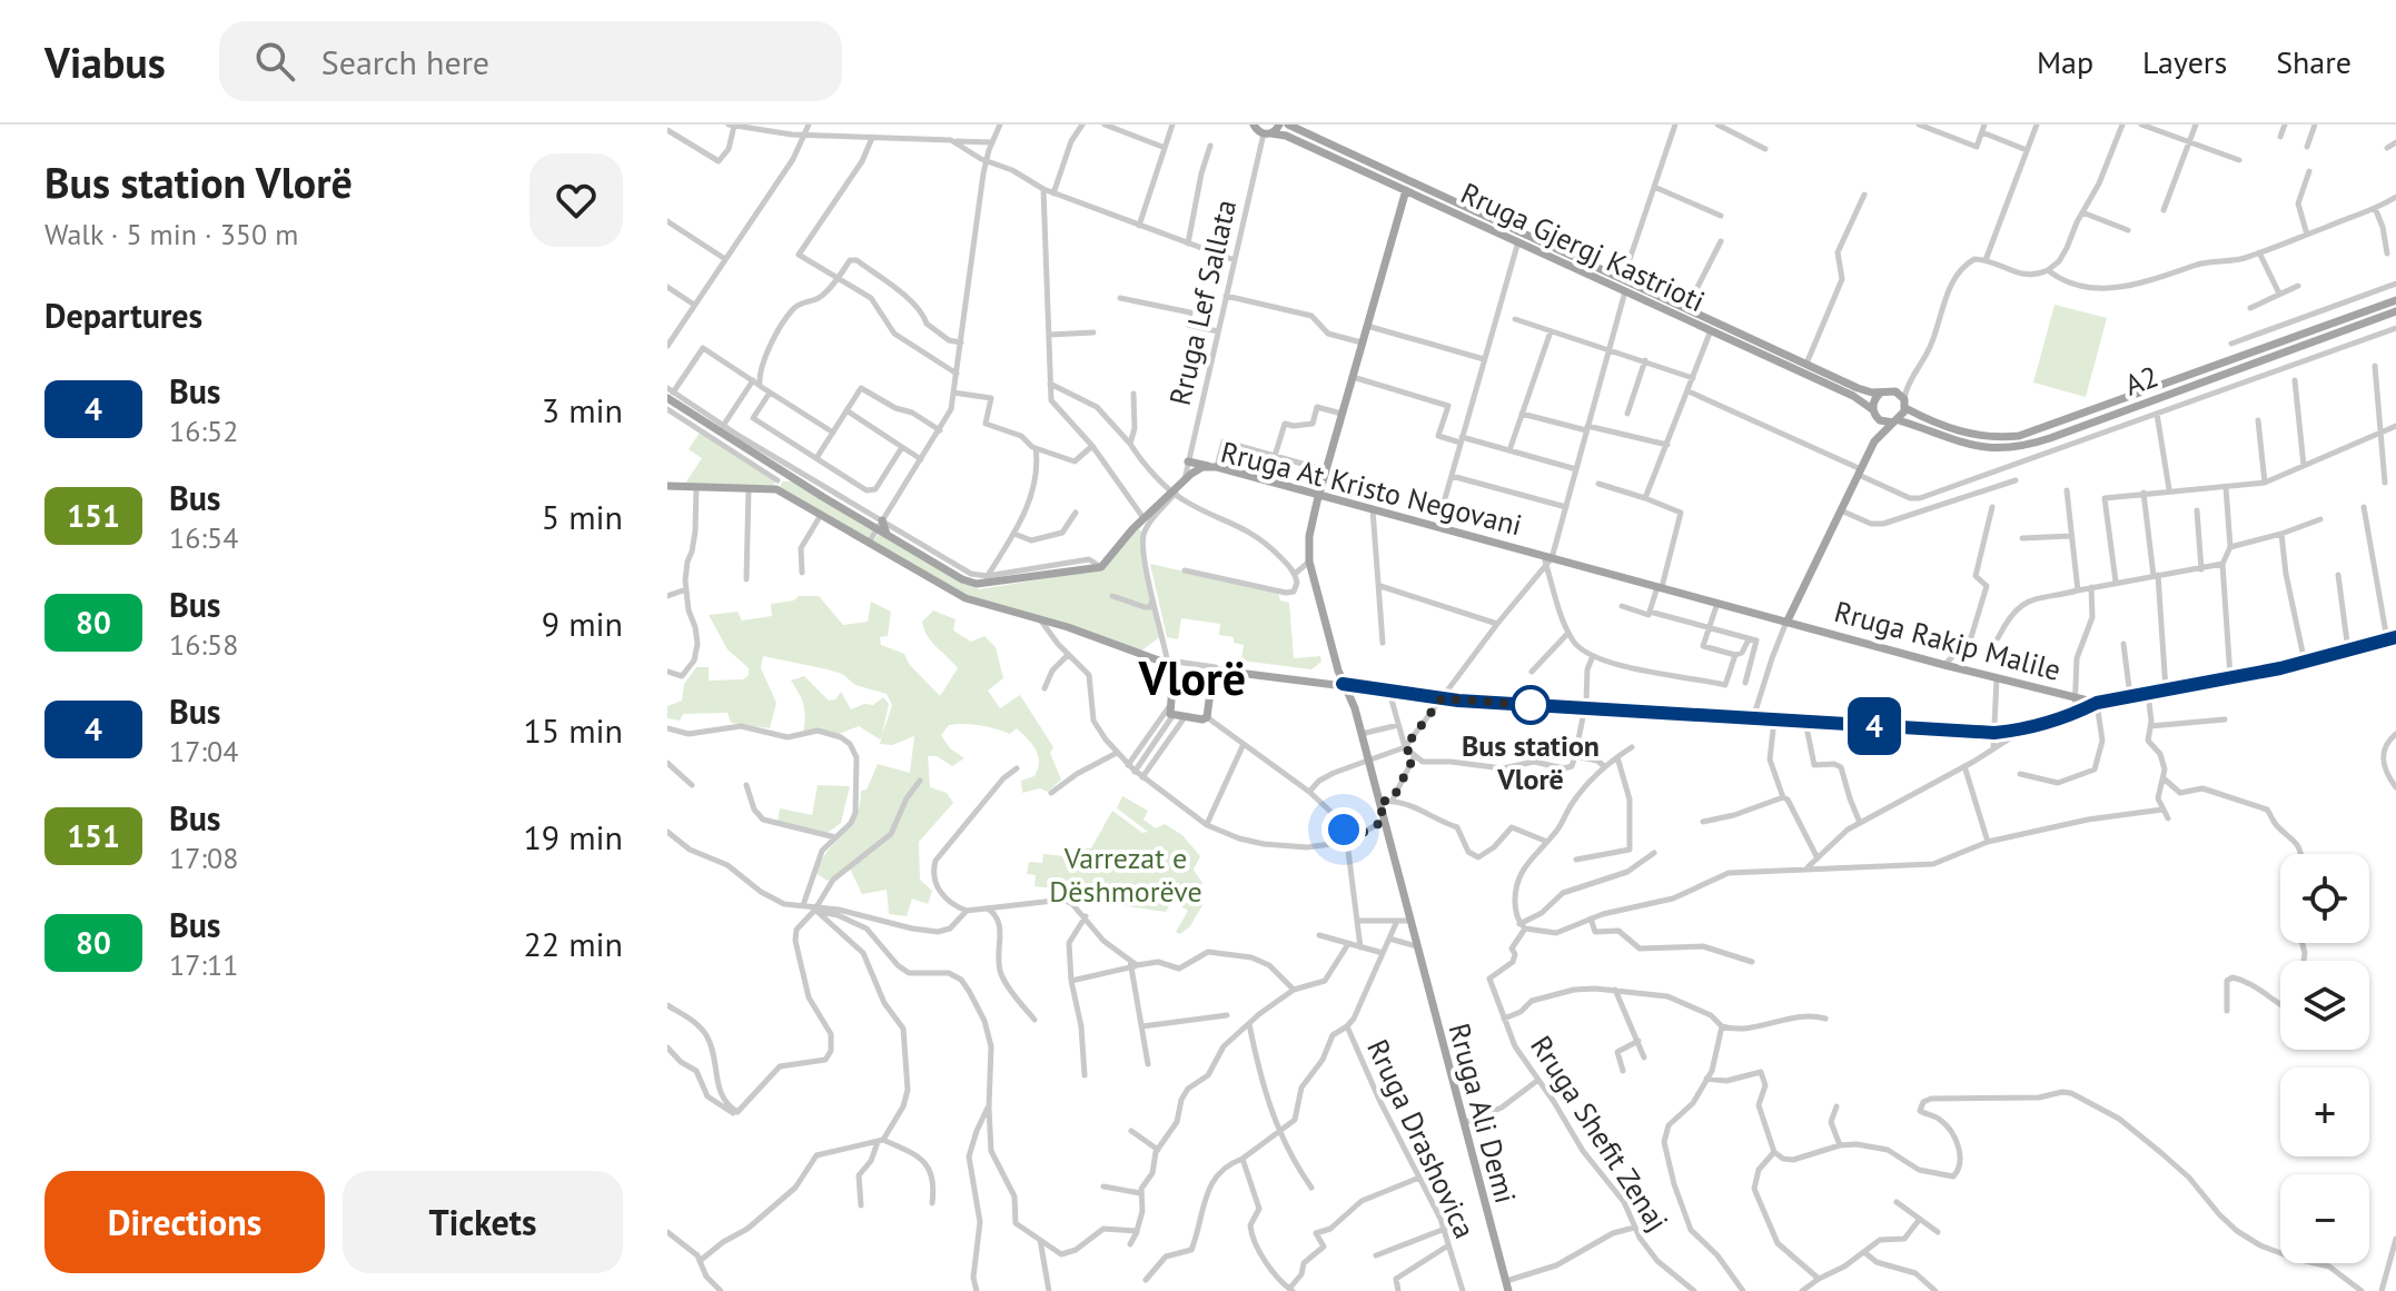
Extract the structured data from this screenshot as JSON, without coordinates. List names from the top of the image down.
{
  "streets": {
    "main road": [
      "Rruga Gjergj Kastrioti",
      "A2",
      "Rruga At Kristo Negovani",
      "Rruga Rakip Malile",
      "Rruga Ali Demi"
    ],
    "street": ["Rruga Lef Sallata", "Rruga Shefit Zenaj", "Rruga Drashovica"]
  },
  "crossings": [
    ["Rruga Gjergj Kastrioti", "Rruga Lef Sallata"],
    ["Rruga Gjergj Kastrioti", "A2"],
    ["Rruga Lef Sallata", "Rruga At Kristo Negovani"],
    ["Rruga At Kristo Negovani", "Rruga Rakip Malile"]
  ],
  "districts": ["Vlorë"],
  "parks": ["Varrezat e Dëshmorëve"],
  "places": ["Bus station Vlorë"],
  "lines": ["bus line 4"],
  "page": {
    "header": "Viabus",
    "search": "Search here",
    "nav": ["Map", "Layers", "Share"],
    "heading": [
      ["Bus station Vlorë", "Walk · 5 min · 350 m"],
      "Departures"
    ],
    "on_map": "4",
    "list": [
      {
        "mark": "4",
        "name": "Bus",
        "note": "16:52",
        "value": "3 min"
      },
      {
        "mark": "151",
        "name": "Bus",
        "note": "16:54",
        "value": "5 min"
      },
      {
        "mark": "80",
        "name": "Bus",
        "note": "16:58",
        "value": "9 min"
      },
      {
        "mark": "4",
        "name": "Bus",
        "note": "17:04",
        "value": "15 min"
      },
      {
        "mark": "151",
        "name": "Bus",
        "note": "17:08",
        "value": "19 min"
      },
      {
        "mark": "80",
        "name": "Bus",
        "note": "17:11",
        "value": "22 min"
      }
    ],
    "map_buttons": ["+", "−"],
    "buttons": ["Directions", "Tickets"]
  }
}
